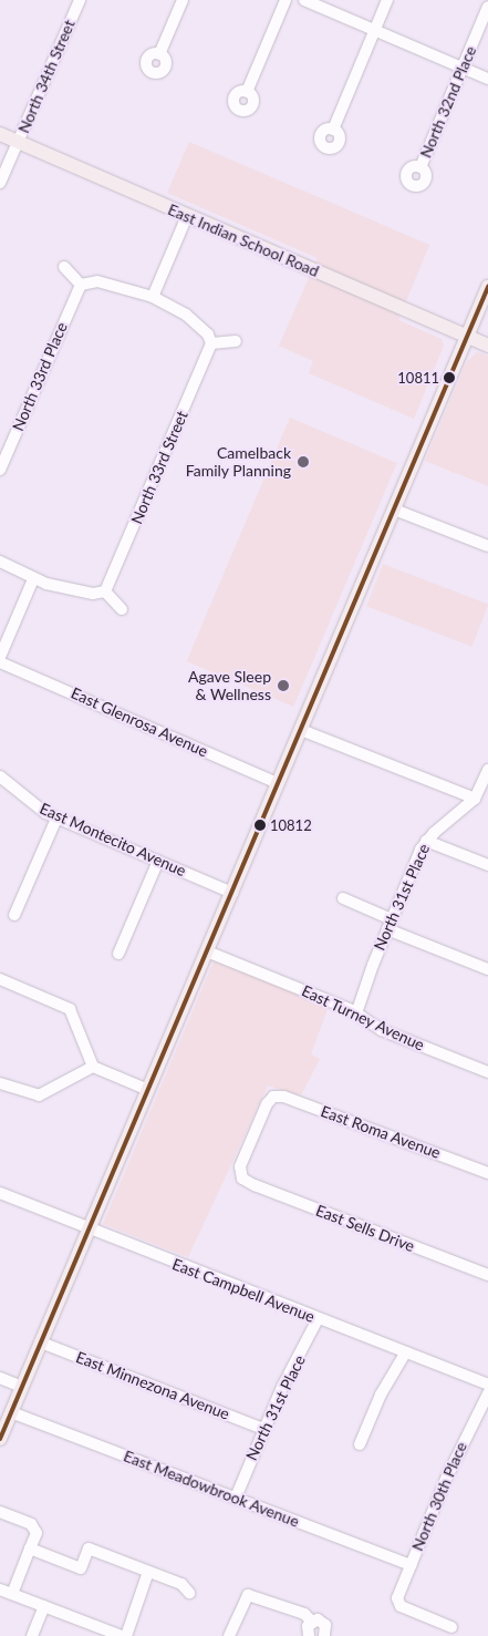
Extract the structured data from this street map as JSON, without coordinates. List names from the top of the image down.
{
  "streets": {
    "main road": ["East Indian School Road"],
    "street": [
      "North 34th Street",
      "North 32nd Place",
      "North 33rd Place",
      "North 33rd Street",
      "East Glenrosa Avenue",
      "East Montecito Avenue",
      "North 31st Place",
      "East Turney Avenue",
      "East Roma Avenue",
      "East Sells Drive",
      "East Campbell Avenue",
      "East Minnezona Avenue",
      "East Meadowbrook Avenue",
      "North 30th Place"
    ]
  },
  "crossings": [
    ["North 34th Street", "East Indian School Road"],
    ["North 31st Place", "East Turney Avenue"],
    ["North 31st Place", "East Campbell Avenue"],
    ["North 31st Place", "East Minnezona Avenue"],
    ["North 31st Place", "East Meadowbrook Avenue"],
    ["East Roma Avenue", "East Sells Drive"],
    ["East Meadowbrook Avenue", "North 30th Place"]
  ],
  "places": [
    "10811",
    "Camelback Family Planning",
    "Agave Sleep & Wellness",
    "10812"
  ]
}
